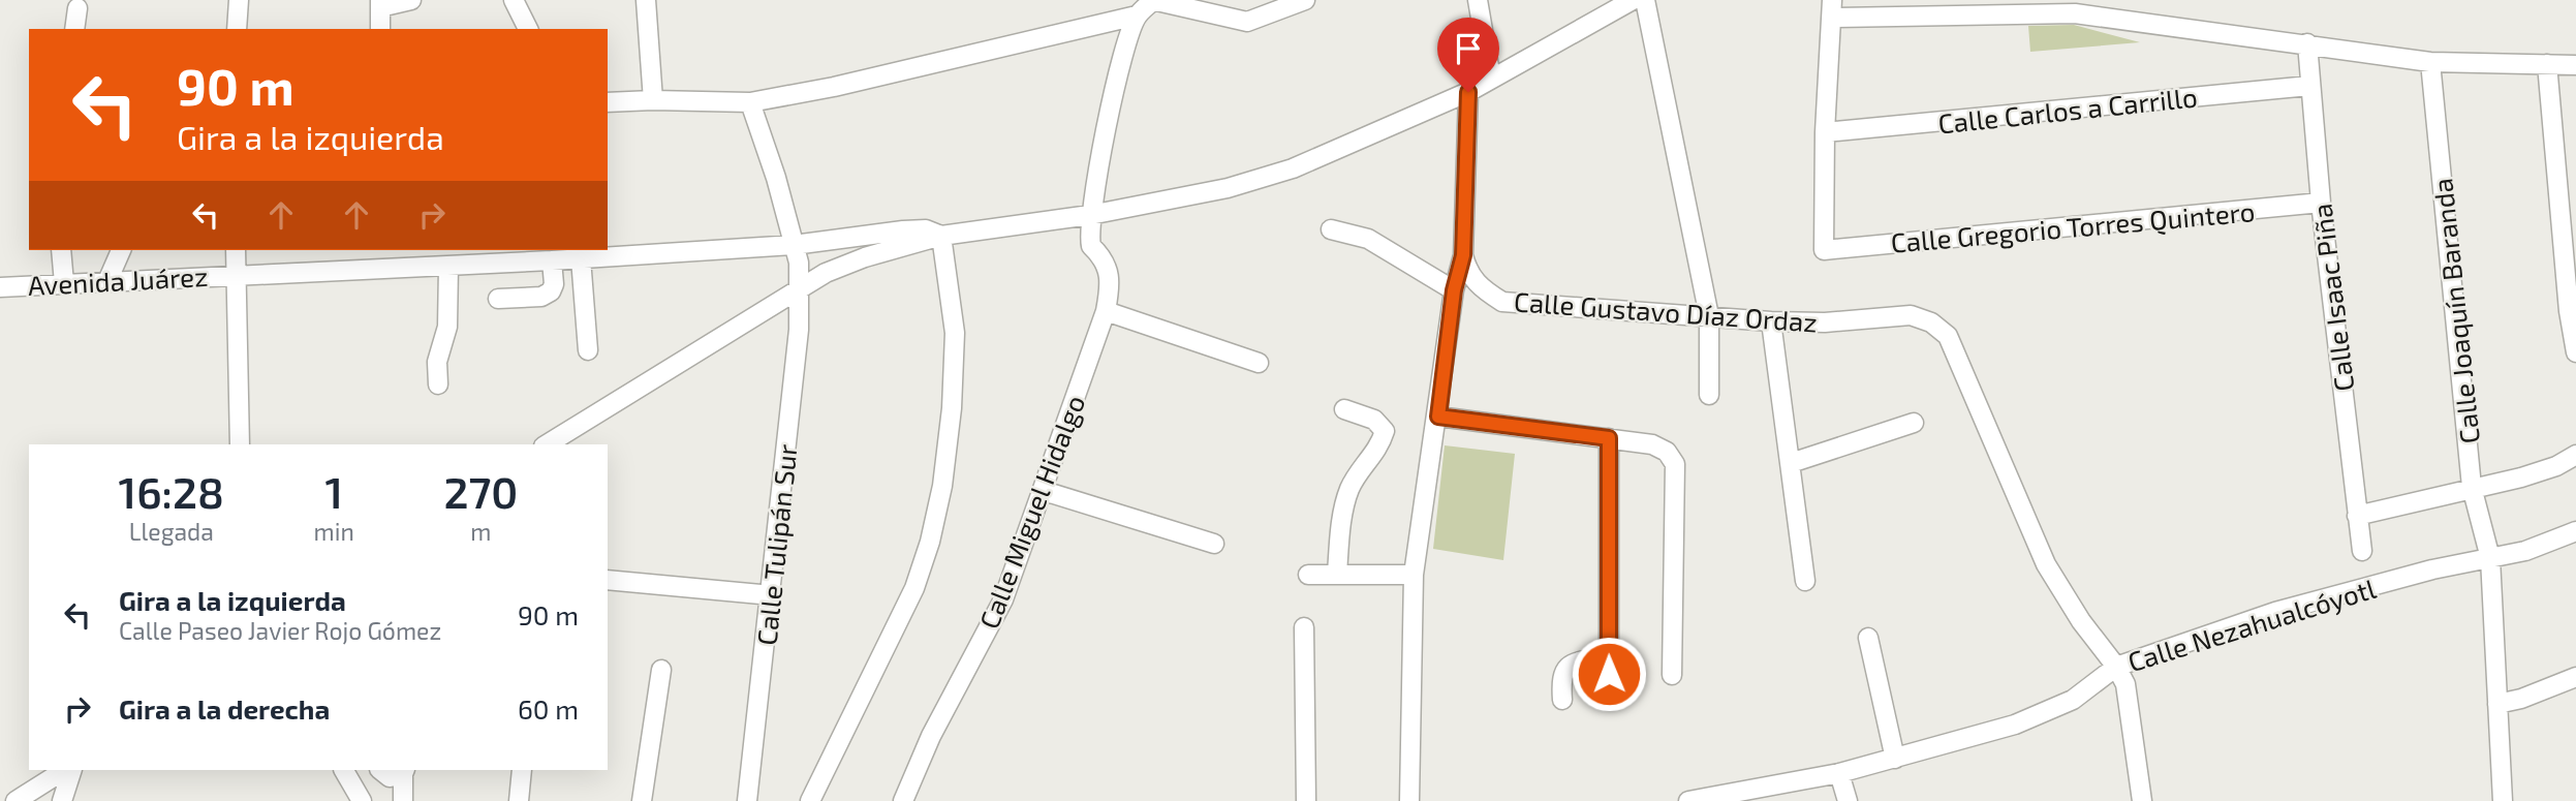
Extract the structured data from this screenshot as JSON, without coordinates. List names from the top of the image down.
{
  "streets": {
    "street": [
      "Calle Carlos a Carrillo",
      "Calle Gregorio Torres Quintero",
      "Avenida Juárez",
      "Calle Isaac Piña",
      "Calle Gustavo Díaz Ordaz",
      "Calle Joaquín Baranda",
      "Calle Miguel Hidalgo",
      "Calle Tulipán Sur",
      "Calle Nezahualcóyotl"
    ]
  },
  "crossings": [
    ["Calle Carlos a Carrillo", "Calle Gregorio Torres Quintero"],
    ["Calle Carlos a Carrillo", "Calle Isaac Piña"],
    ["Calle Gregorio Torres Quintero", "Calle Isaac Piña"],
    ["Avenida Juárez", "Calle Tulipán Sur"],
    ["Calle Gustavo Díaz Ordaz", "Calle Nezahualcóyotl"],
    ["Calle Joaquín Baranda", "Calle Nezahualcóyotl"]
  ],
  "page": {
    "turn": ["90 m", "Gira a la izquierda"],
    "eta": [
      "16:28",
      "Llegada",
      "1",
      "min",
      "270",
      "m"
    ],
    "list": [
      {
        "name": "Gira a la izquierda",
        "note": "Calle Paseo Javier Rojo Gómez",
        "value": "90 m"
      },
      {
        "name": "Gira a la derecha",
        "value": "60 m"
      }
    ]
  }
}
